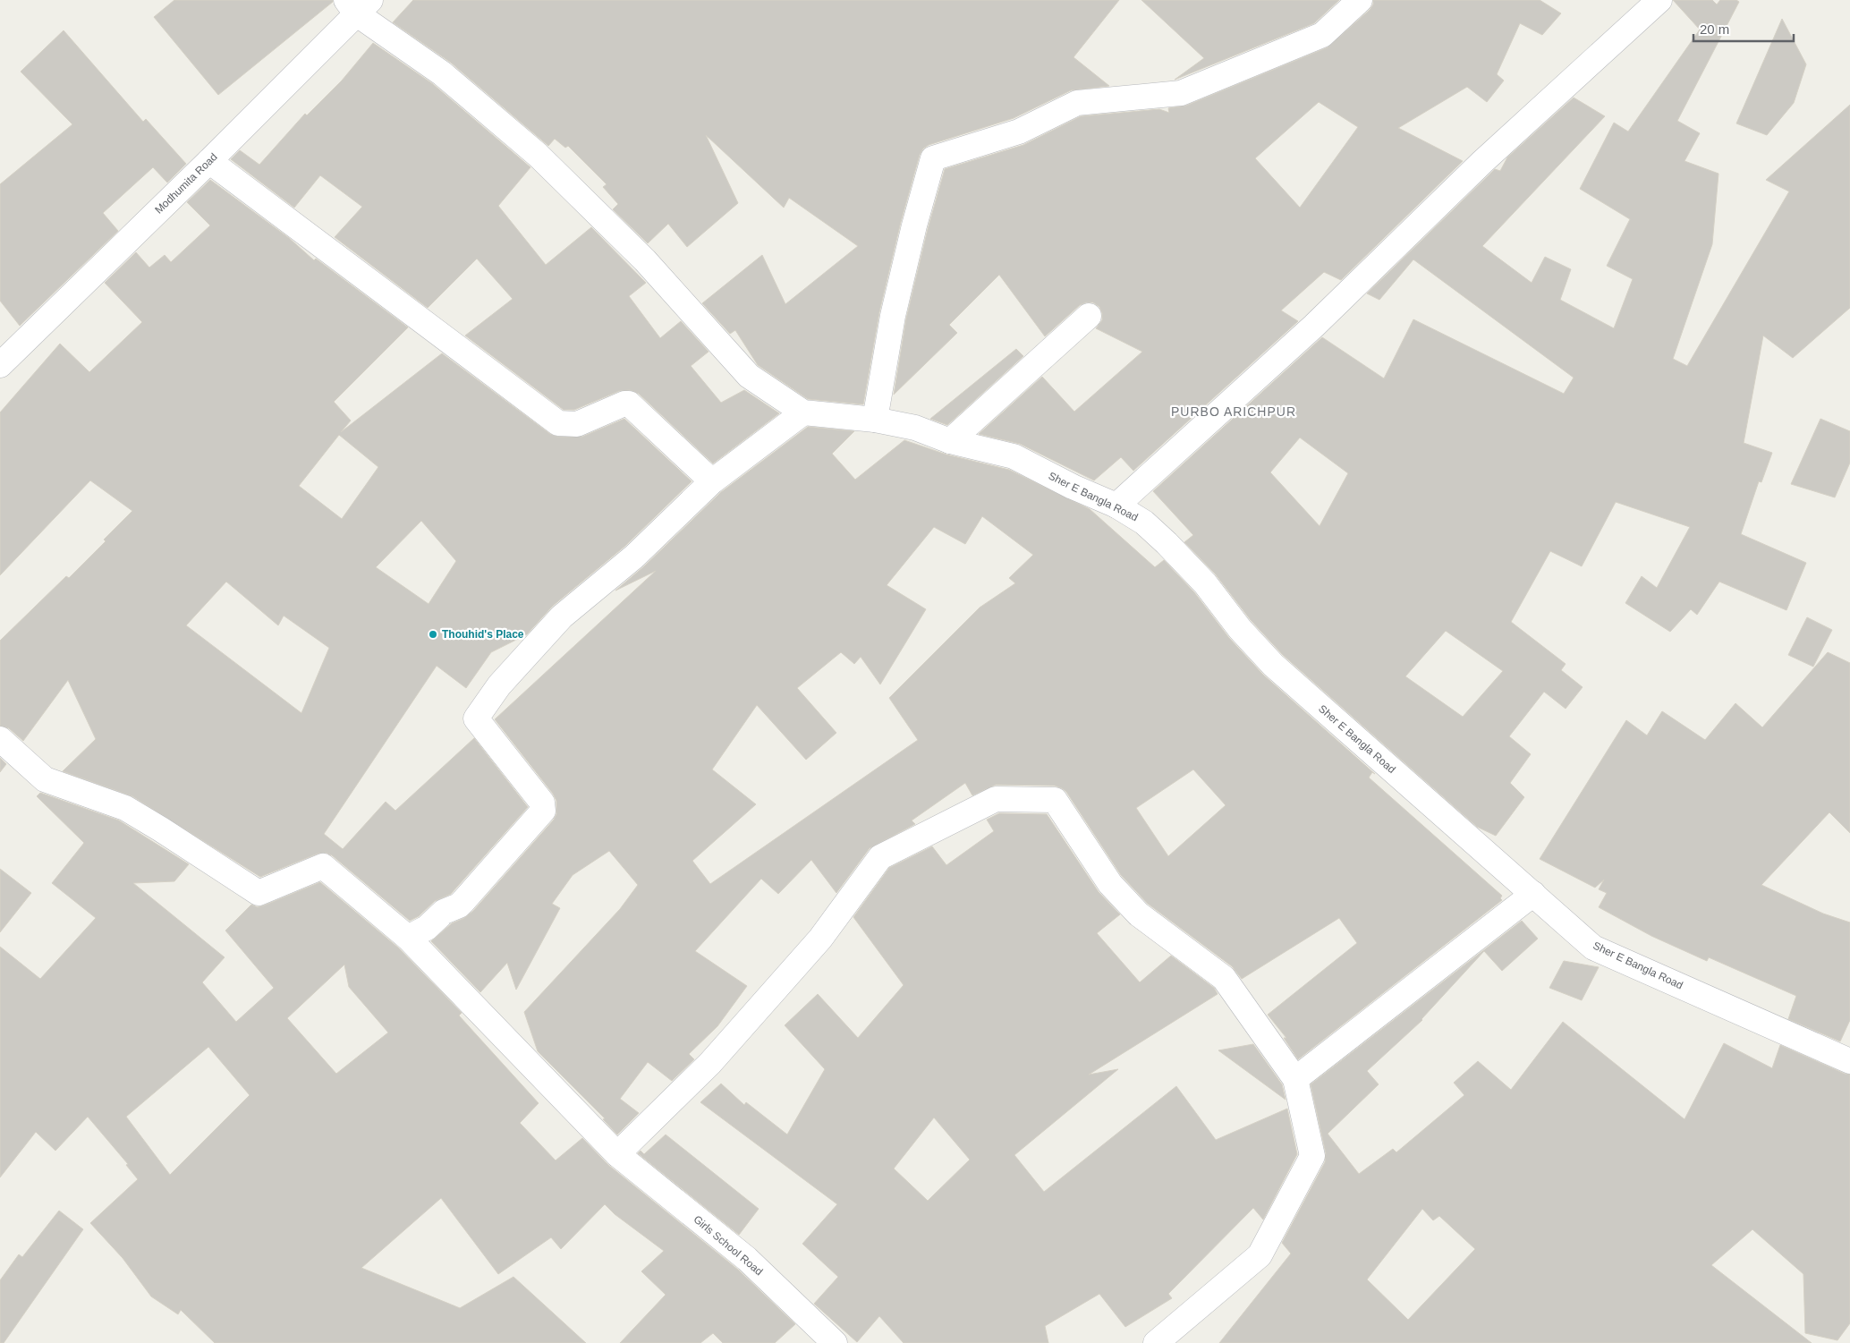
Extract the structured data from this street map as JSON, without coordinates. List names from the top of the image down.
{
  "streets": {
    "street": ["Modhumita Road", "Sher E Bangla Road", "Girls School Road"]
  },
  "districts": ["PURBO ARICHPUR"],
  "places": ["Thouhid's Place"],
  "scale_bar": "20 m"
}
